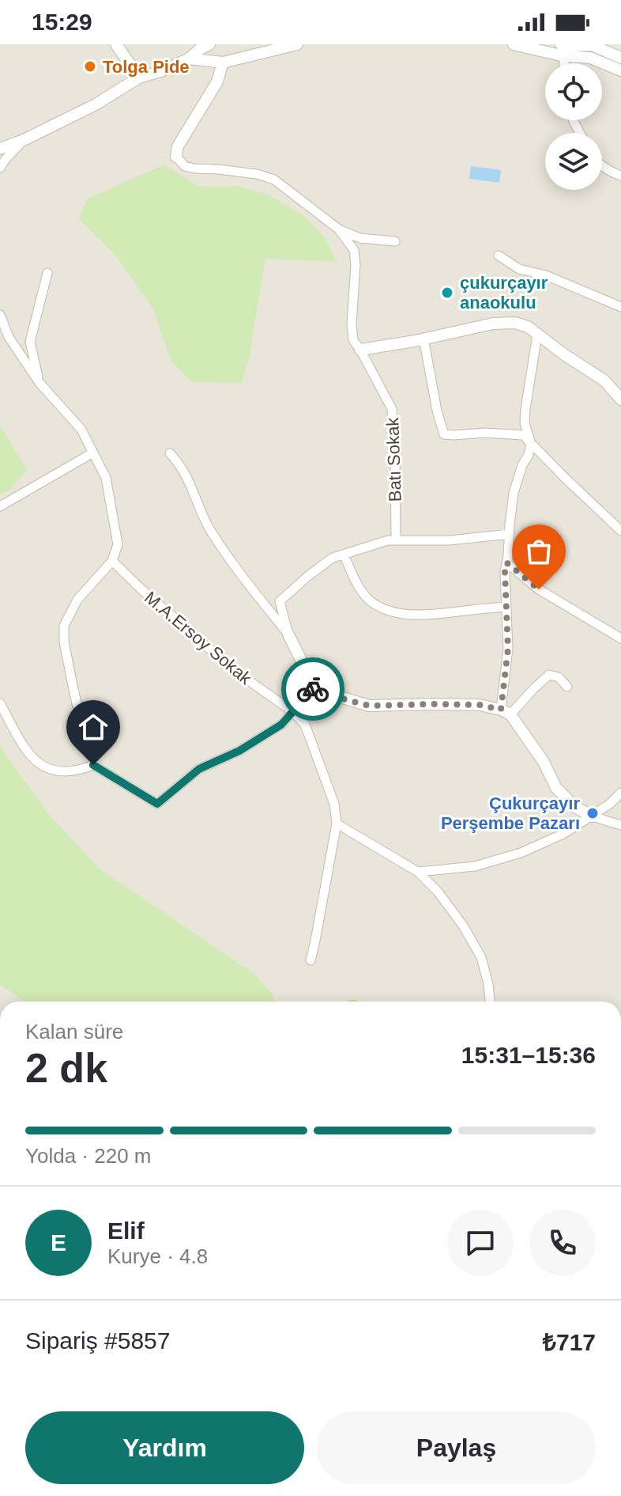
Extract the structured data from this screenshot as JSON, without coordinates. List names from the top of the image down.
{
  "streets": {
    "street": ["Batı Sokak", "M.A.Ersoy Sokak"]
  },
  "places": ["Tolga Pide", "çukurçayır anaokulu", "Çukurçayır Perşembe Pazarı"],
  "page": {
    "status": "15:29",
    "heading": ["2 dk", "Kalan süre", "15:31–15:36"],
    "panel": [
      "Elif",
      "Kurye · 4.8",
      "Sipariş #5857",
      "₺717"
    ],
    "bar": "Yolda · 220 m",
    "round": "E",
    "buttons": ["Yardım", "Paylaş"]
  }
}
